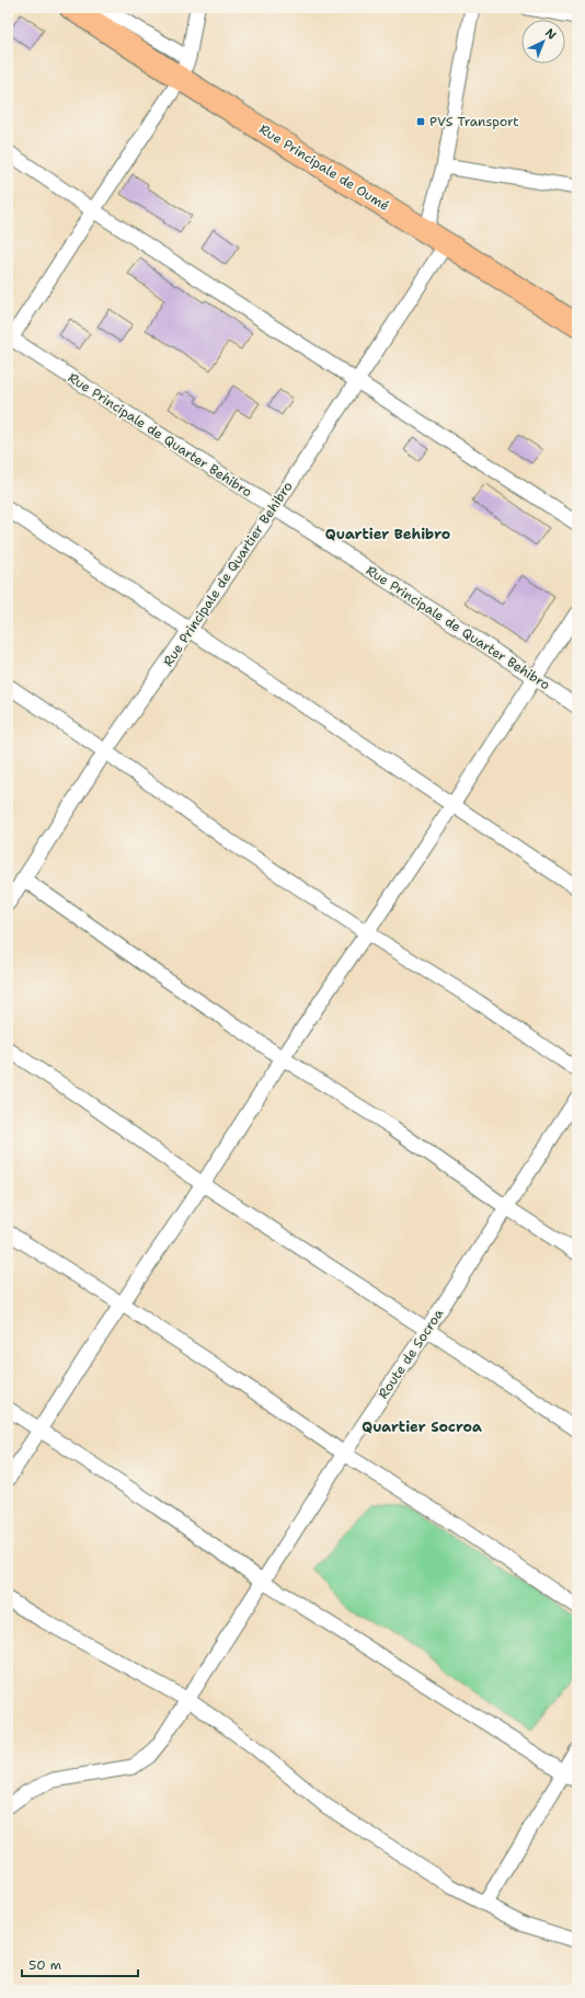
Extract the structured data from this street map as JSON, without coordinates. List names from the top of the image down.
{
  "streets": {
    "main road": ["Rue Principale de Oumé"],
    "street": ["Rue Principale de Quarter Behibro", "Rue Principale de Quartier Behibro", "Route de Socroa"]
  },
  "crossings": [
    ["Rue Principale de Oumé", "Rue Principale de Quartier Behibro"],
    ["Rue Principale de Quarter Behibro", "Rue Principale de Quartier Behibro"]
  ],
  "districts": ["Quartier Behibro", "Quartier Socroa"],
  "places": {
    "transit": ["PVS Transport"]
  },
  "scale_bar": "50 m",
  "north": "top right"
}
